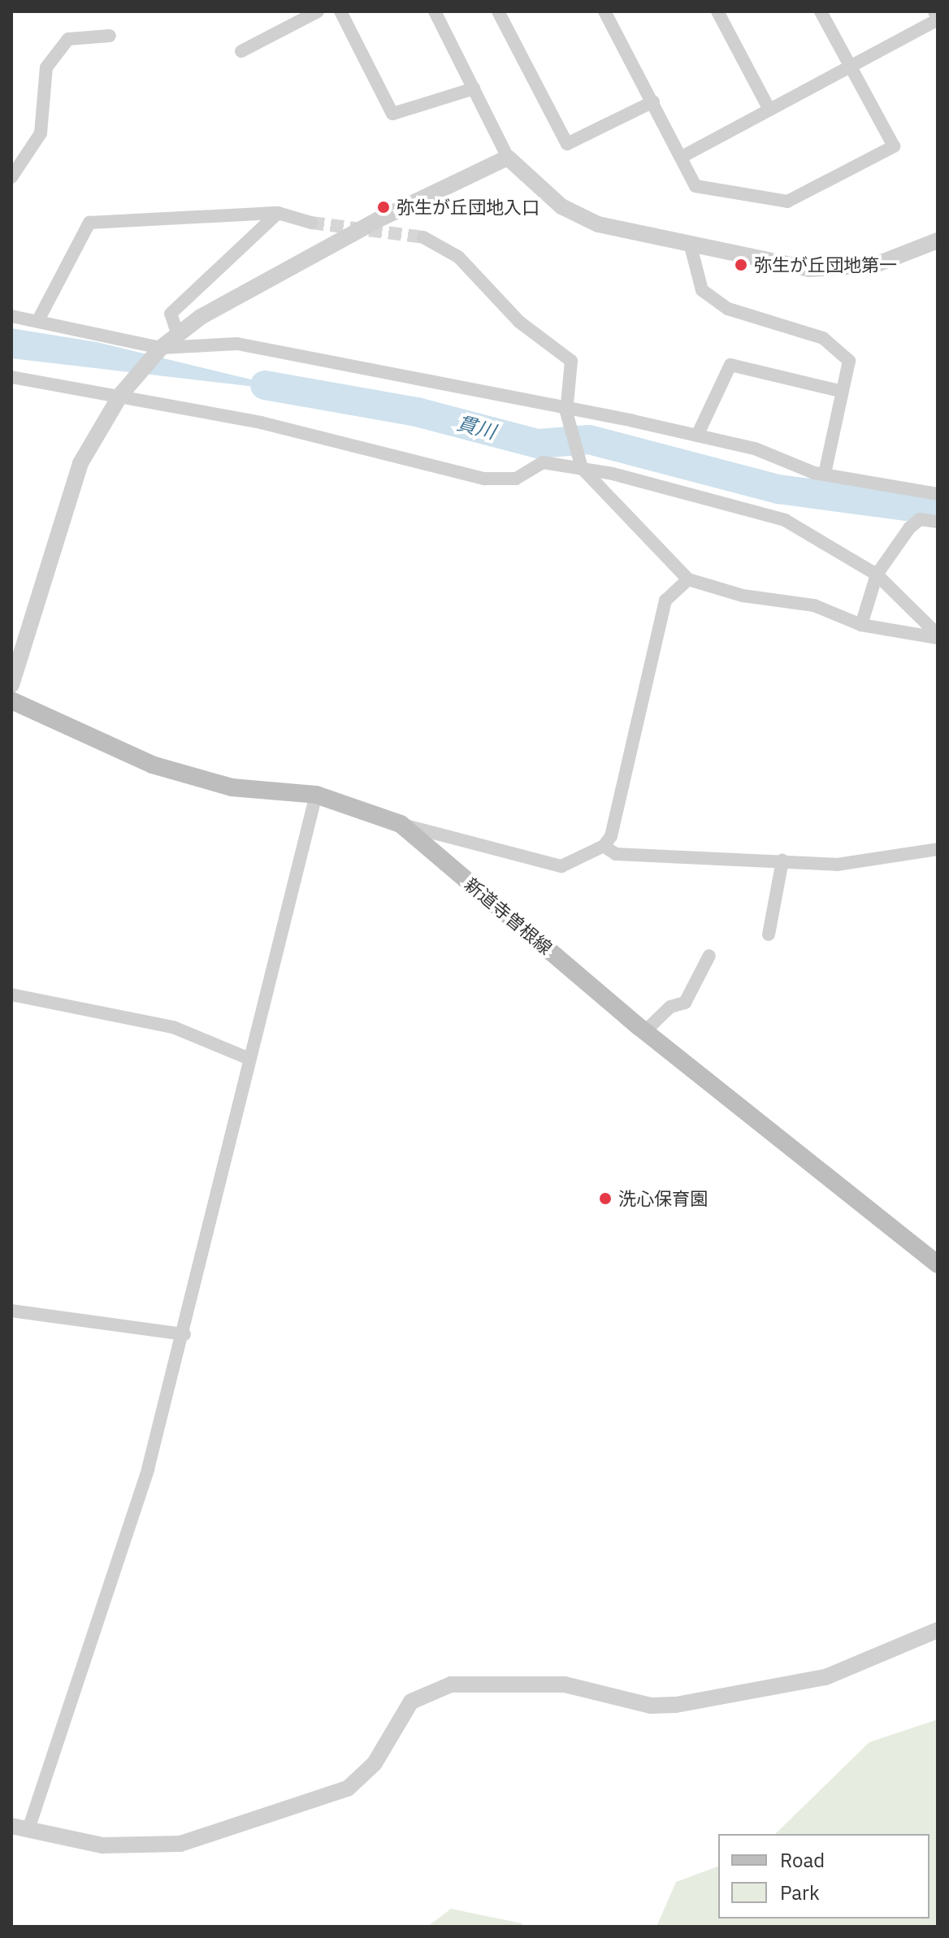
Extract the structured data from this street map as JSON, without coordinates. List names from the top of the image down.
{
  "streets": {
    "main road": ["新道寺曽根線"]
  },
  "water": ["貫川"],
  "places": ["弥生が丘団地入口", "弥生が丘団地第一", "洗心保育園"],
  "legend": ["Road", "Park"]
}
